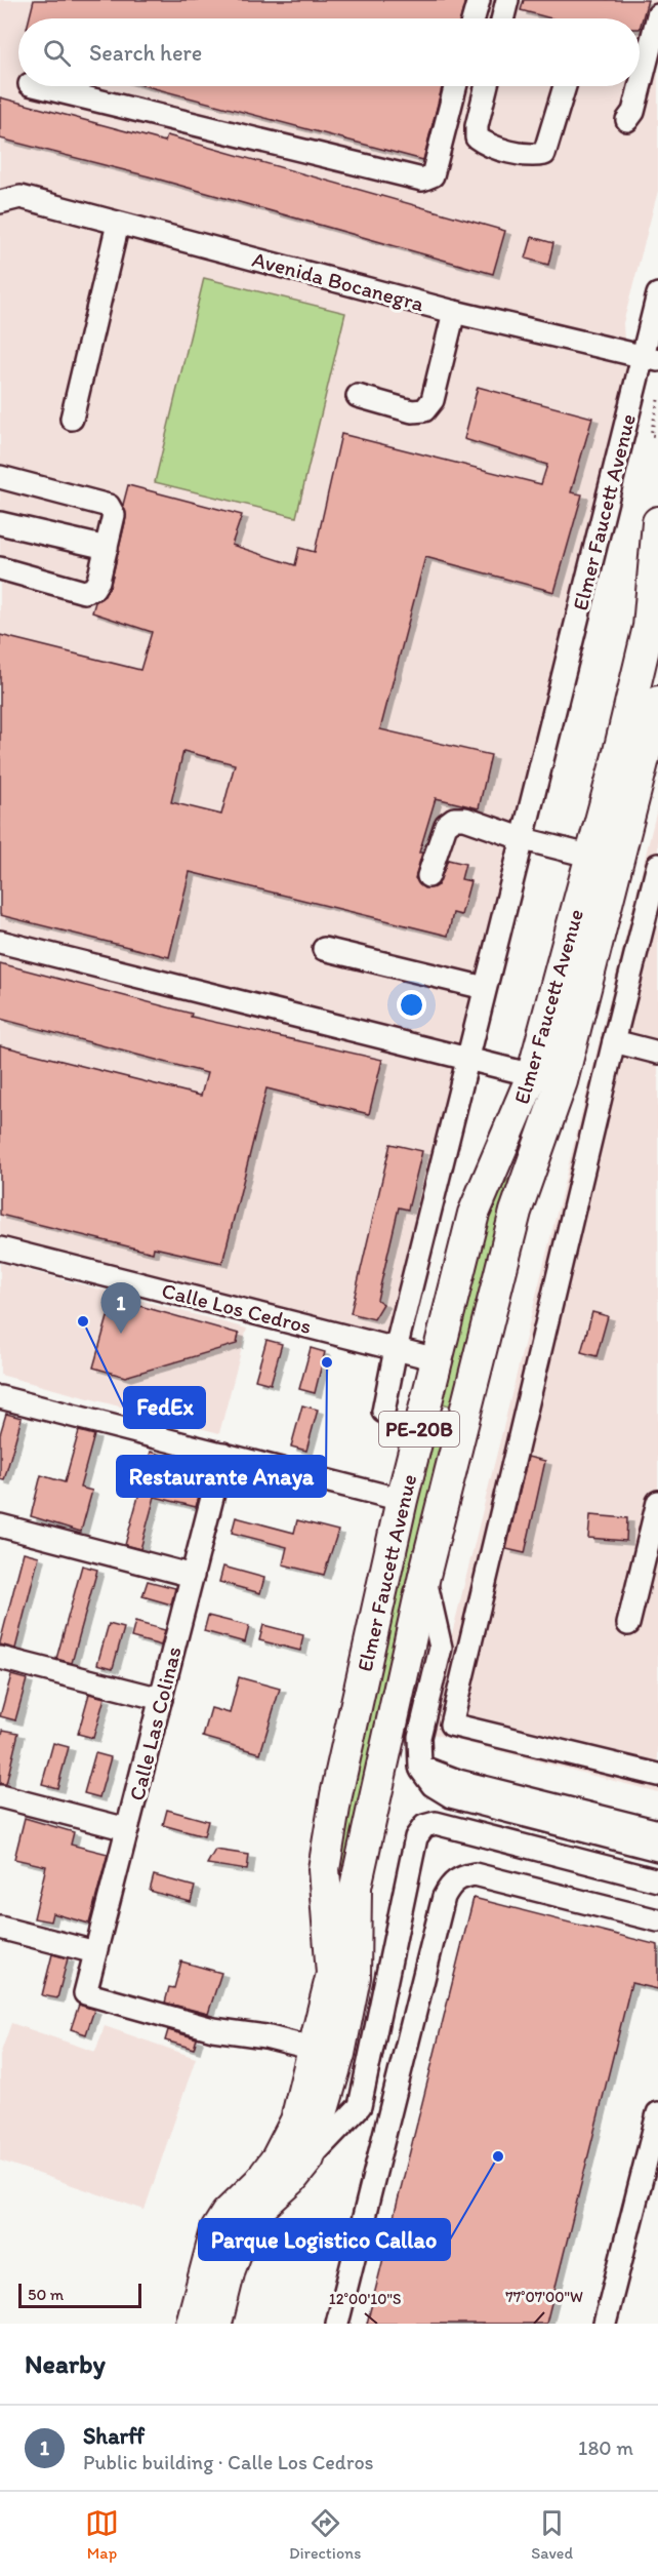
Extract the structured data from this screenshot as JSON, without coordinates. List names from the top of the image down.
{
  "streets": {
    "highway": ["Elmer Faucett Avenue", "PE-20B"],
    "street": ["Avenida Bocanegra", "Calle Los Cedros", "Calle Las Colinas"]
  },
  "crossings": [
    ["Avenida Bocanegra", "Elmer Faucett Avenue"],
    ["Elmer Faucett Avenue", "Calle Los Cedros"],
    ["Elmer Faucett Avenue", "Calle Las Colinas"]
  ],
  "places": ["FedEx", "Restaurante Anaya", "Parque Logistico Callao"],
  "scale_bar": "50 m",
  "page": {
    "search": "Search here",
    "pins": "1",
    "scale": "50 m",
    "heading": "Nearby",
    "list": [
      {
        "mark": "1",
        "name": "Sharff",
        "note": "Public building · Calle Los Cedros",
        "value": "180 m"
      }
    ],
    "nav": ["Map", "Directions", "Saved"]
  },
  "coordinates": ["77°07'00\"W", "12°00'10\"S"]
}
